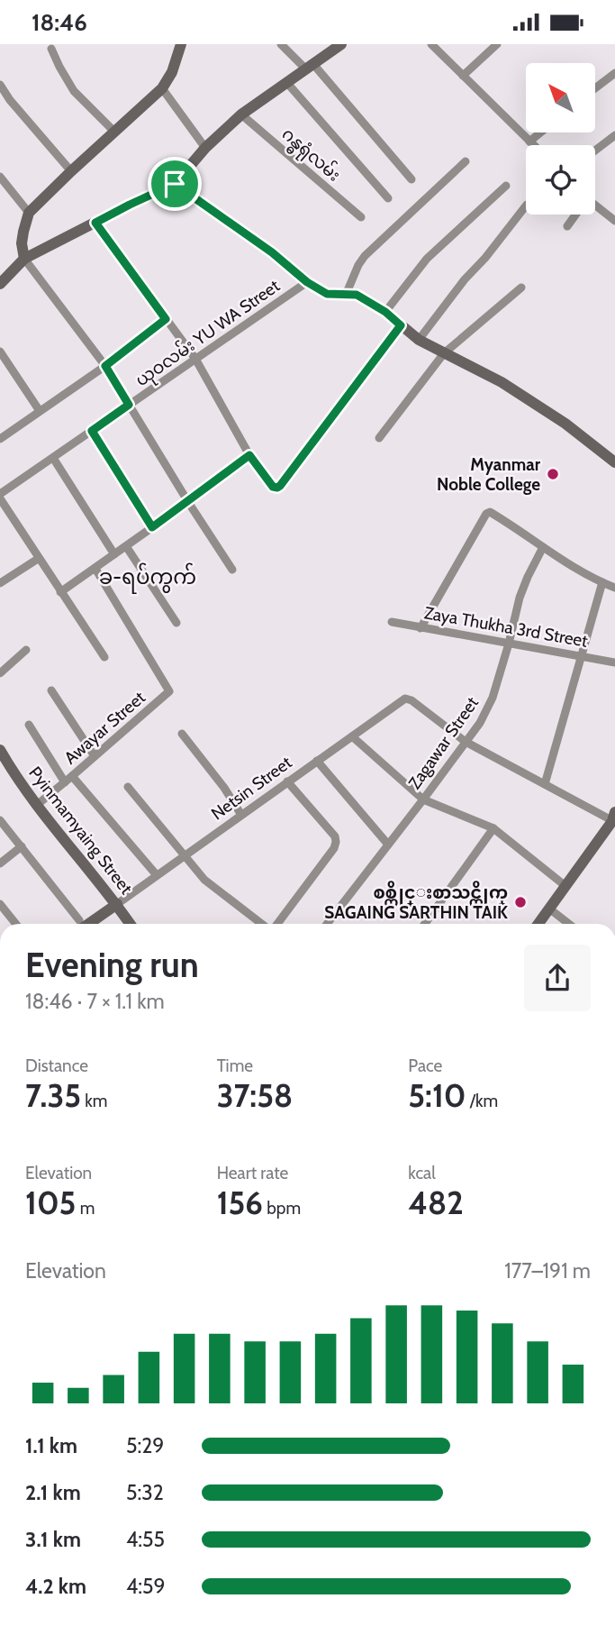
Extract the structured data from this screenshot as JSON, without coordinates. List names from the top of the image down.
{
  "streets": {
    "street": [
      "ဂန္ဓရုံလမ်း",
      "ယုဝလမ်း YU WA Street",
      "Zaya Thukha 3rd Street",
      "Awayar Street",
      "Zagawar Street",
      "Netsin Street",
      "Pyinmamyaing Street"
    ]
  },
  "crossings": [
    ["Zaya Thukha 3rd Street", "Zagawar Street"],
    ["Awayar Street", "Pyinmamyaing Street"],
    ["Zagawar Street", "Netsin Street"],
    ["Netsin Street", "Pyinmamyaing Street"]
  ],
  "districts": ["ခ-ရပ်ကွက်"],
  "places": ["Myanmar Noble College", "စစ္ကိုင္းစာသင္တိုက္ SAGAING SARTHIN TAIK"],
  "north": "top left",
  "page": {
    "status": "18:46",
    "heading": ["Evening run", "18:46 · 7 × 1.1 km"],
    "stats": [
      ["Distance", "7.35 km"],
      ["Time", "37:58"],
      ["Pace", "5:10 /km"],
      ["Elevation", "105 m"],
      ["Heart rate", "156 bpm"],
      ["kcal", "482"]
    ],
    "chart": ["Elevation", "177–191 m"],
    "list": [
      {
        "name": "1.1 km",
        "note": "5:29"
      },
      {
        "name": "2.1 km",
        "note": "5:32"
      },
      {
        "name": "3.1 km",
        "note": "4:55"
      },
      {
        "name": "4.2 km",
        "note": "4:59"
      }
    ]
  }
}
